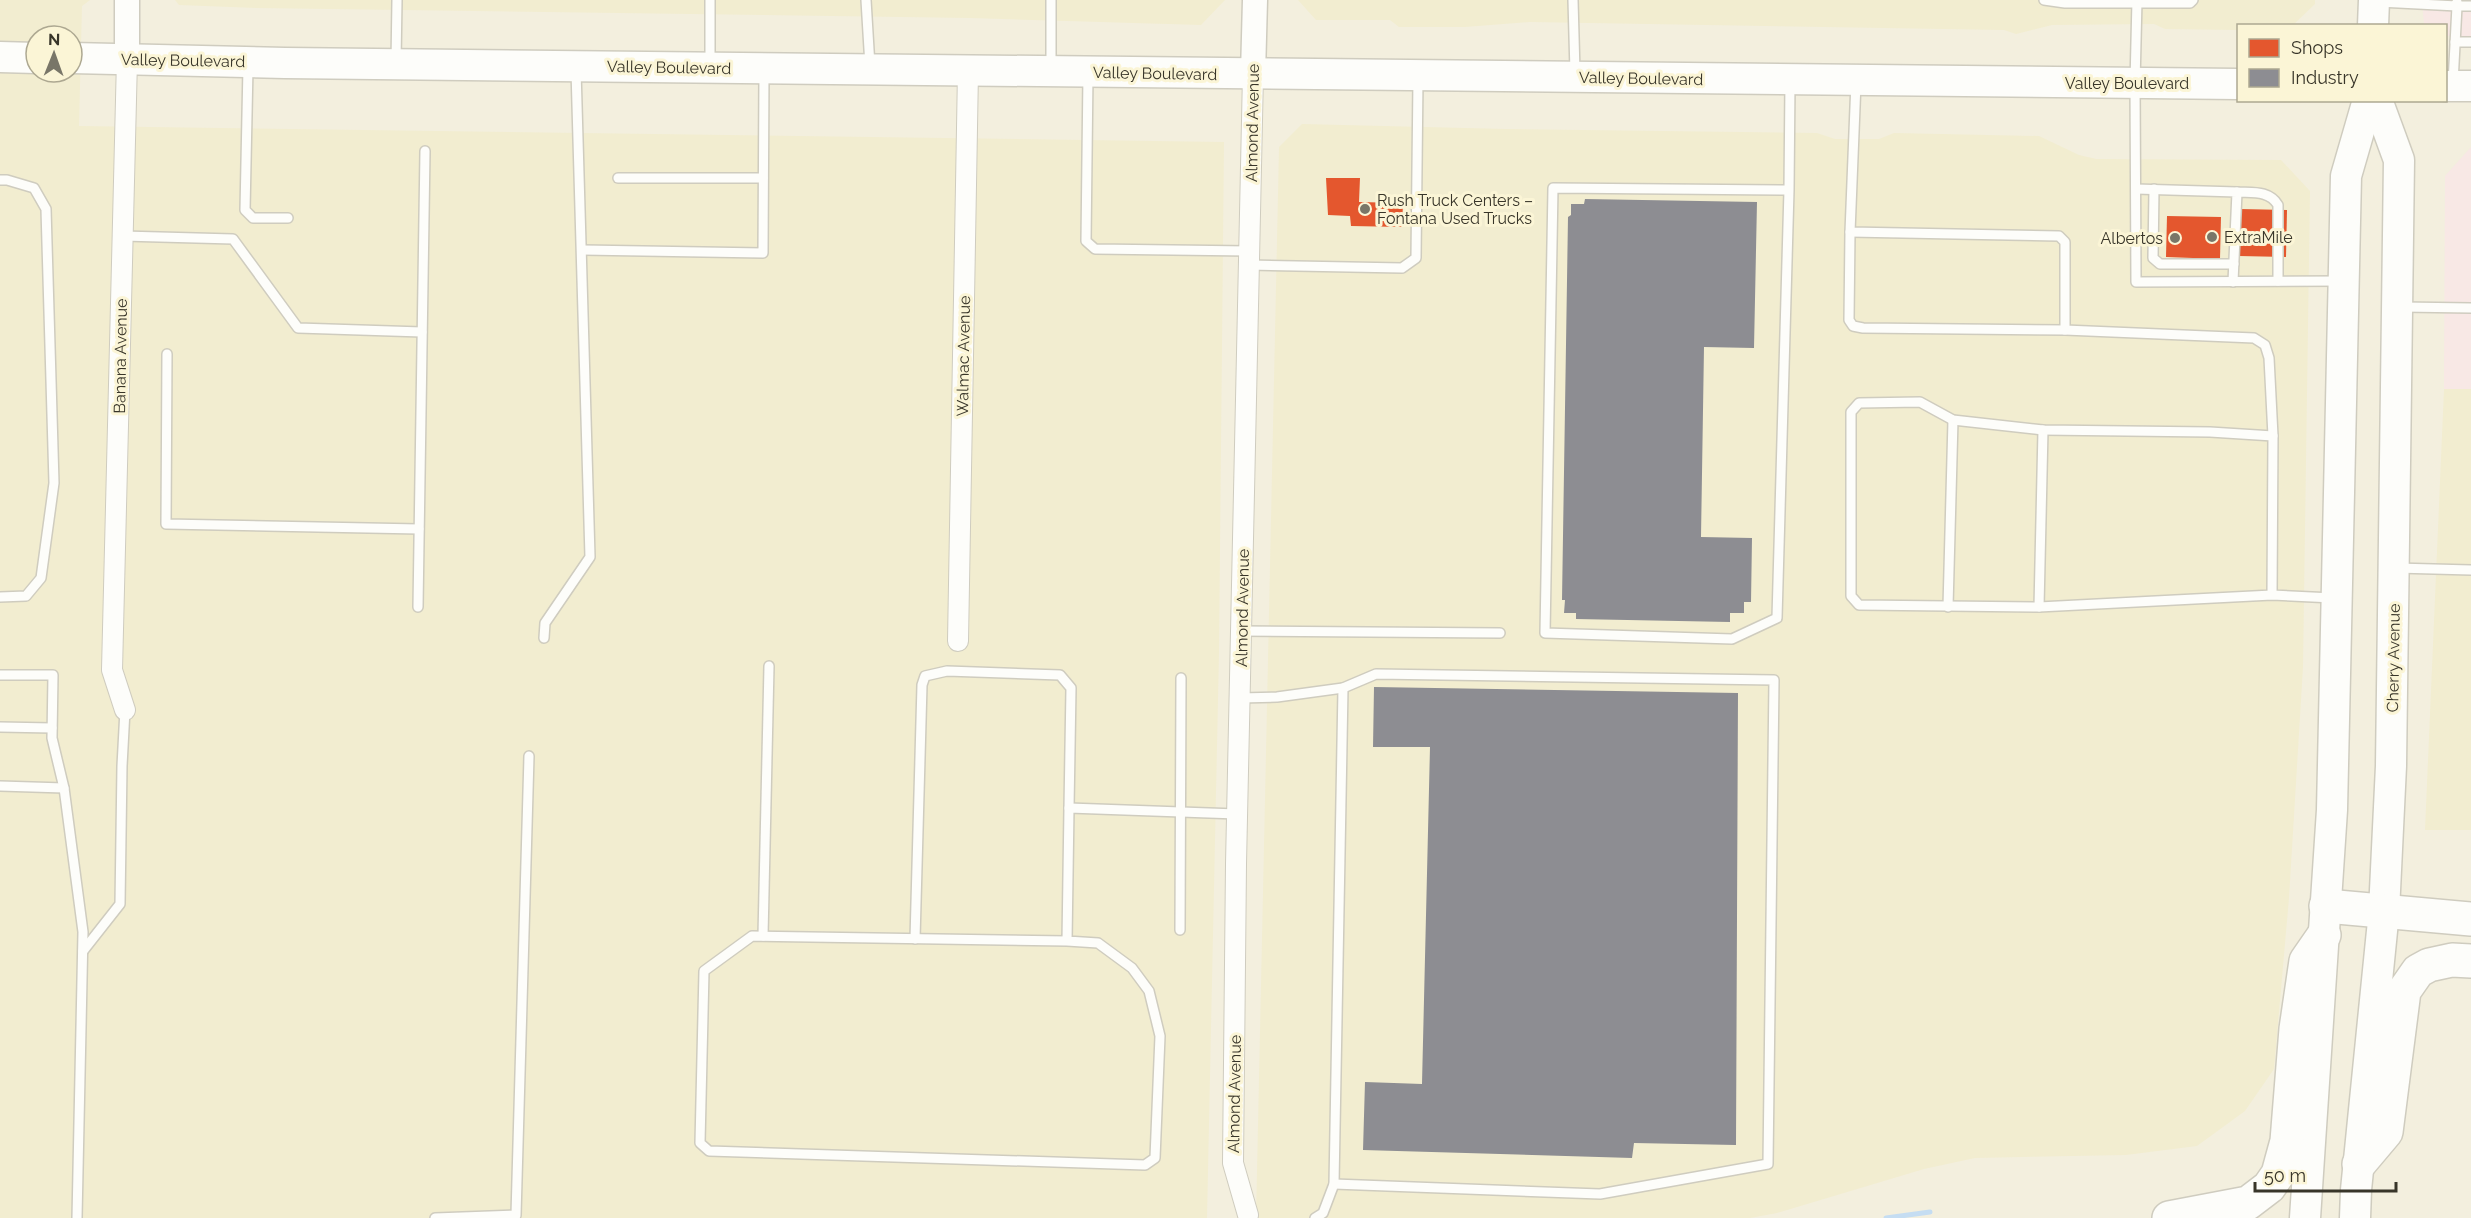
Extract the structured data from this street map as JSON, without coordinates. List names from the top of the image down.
{
  "streets": {
    "main road": ["Valley Boulevard", "Cherry Avenue"],
    "street": ["Almond Avenue", "Banana Avenue", "Walmac Avenue"]
  },
  "crossings": [
    ["Valley Boulevard", "Almond Avenue"],
    ["Valley Boulevard", "Banana Avenue"],
    ["Valley Boulevard", "Walmac Avenue"]
  ],
  "places": ["Rush Truck Centers – Fontana Used Trucks", "ExtraMile", "Albertos"],
  "legend": ["Shops", "Industry"],
  "scale_bar": "50 m",
  "north": "top"
}
